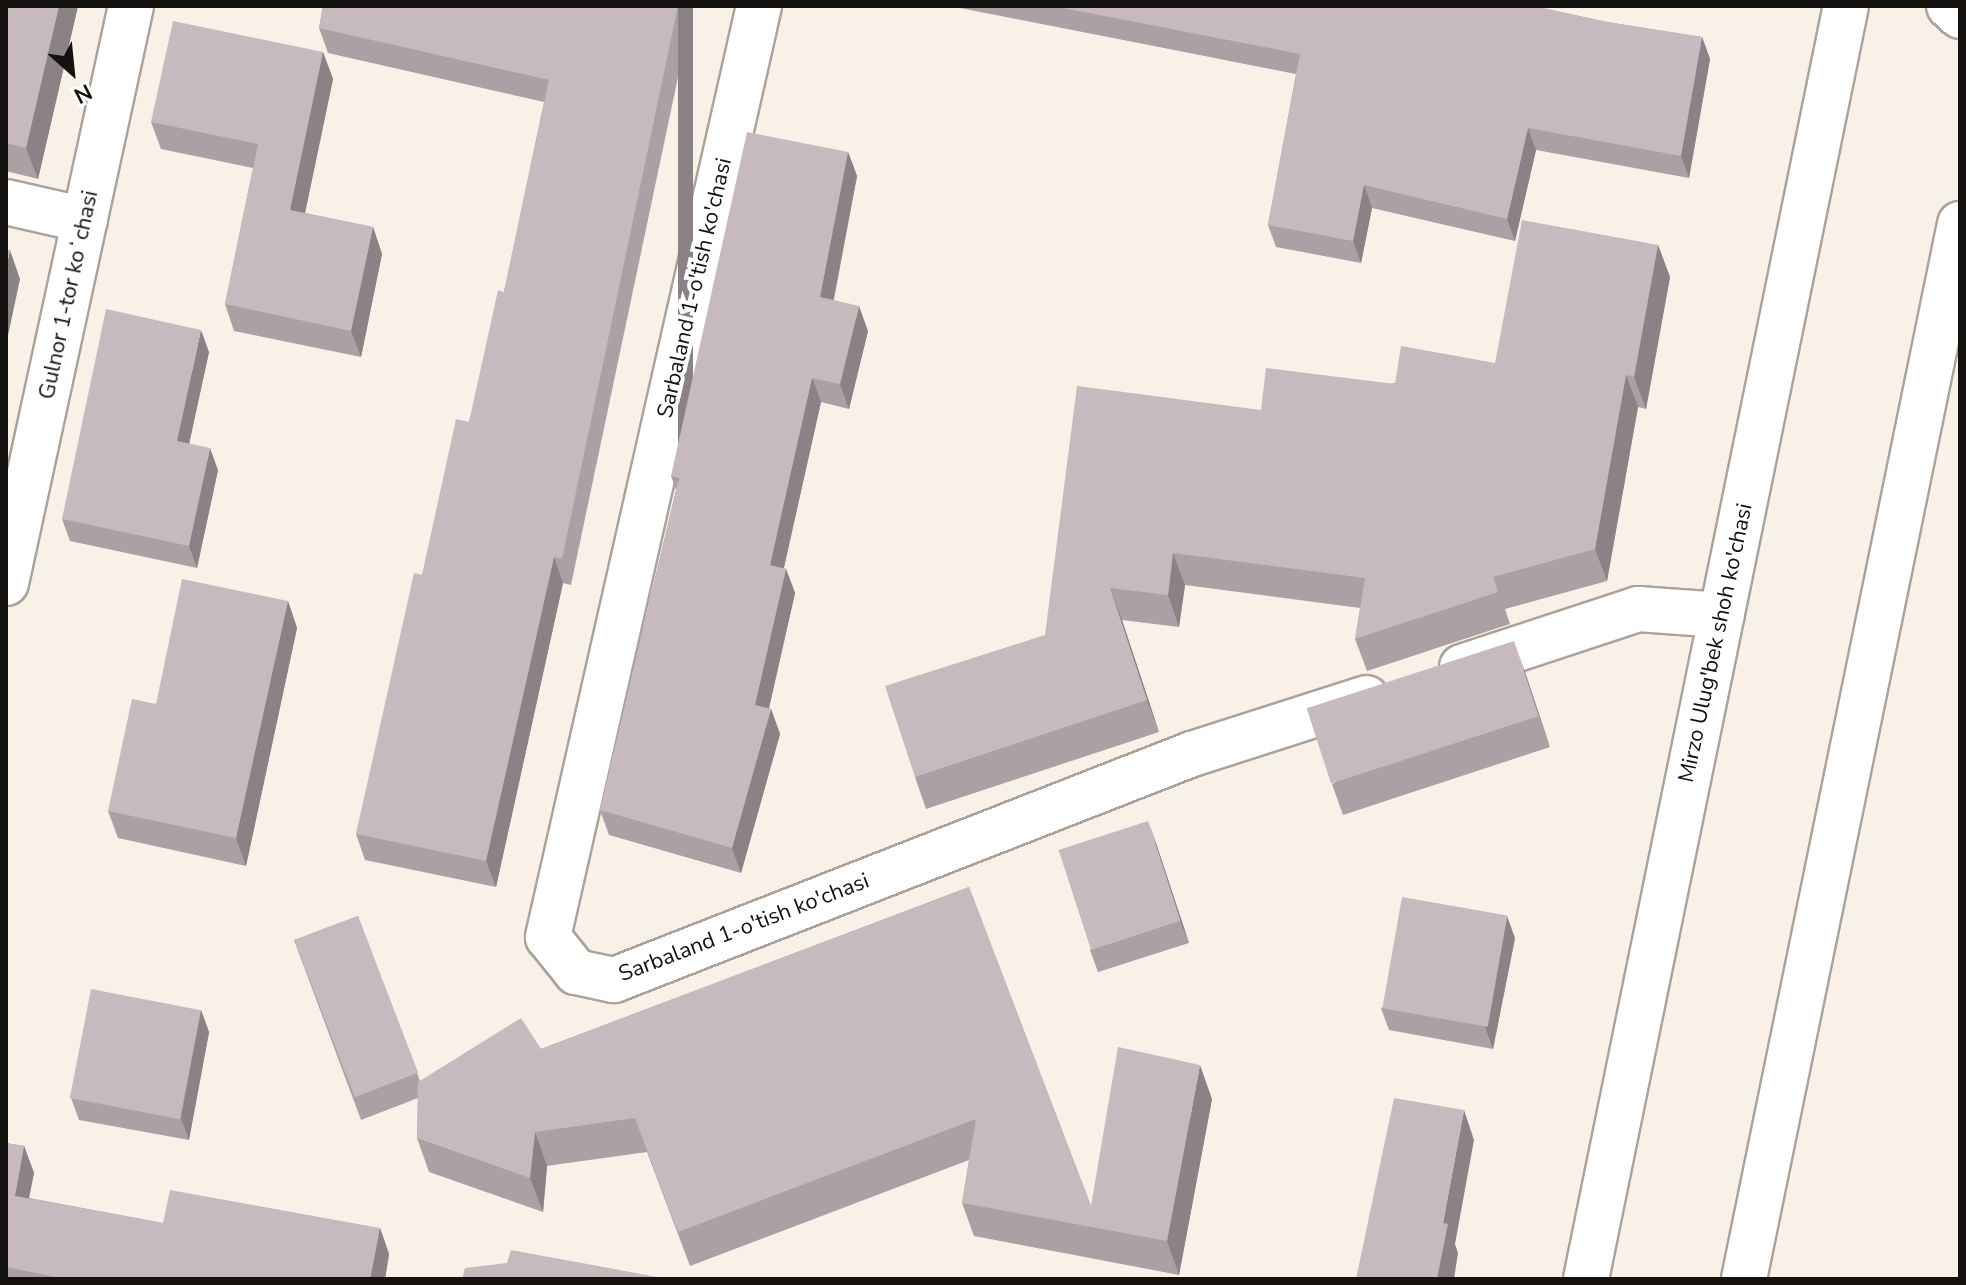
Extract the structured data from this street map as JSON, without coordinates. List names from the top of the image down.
{
  "streets": {
    "street": ["Sarbaland 1-o'tish ko'chasi", "Gulnor 1-tor koʻchasi", "Mirzo Ulug'bek shoh ko'chasi"]
  },
  "crossings": [
    ["Sarbaland 1-o'tish ko'chasi", "Mirzo Ulug'bek shoh ko'chasi"]
  ],
  "north": "bottom right"
}
